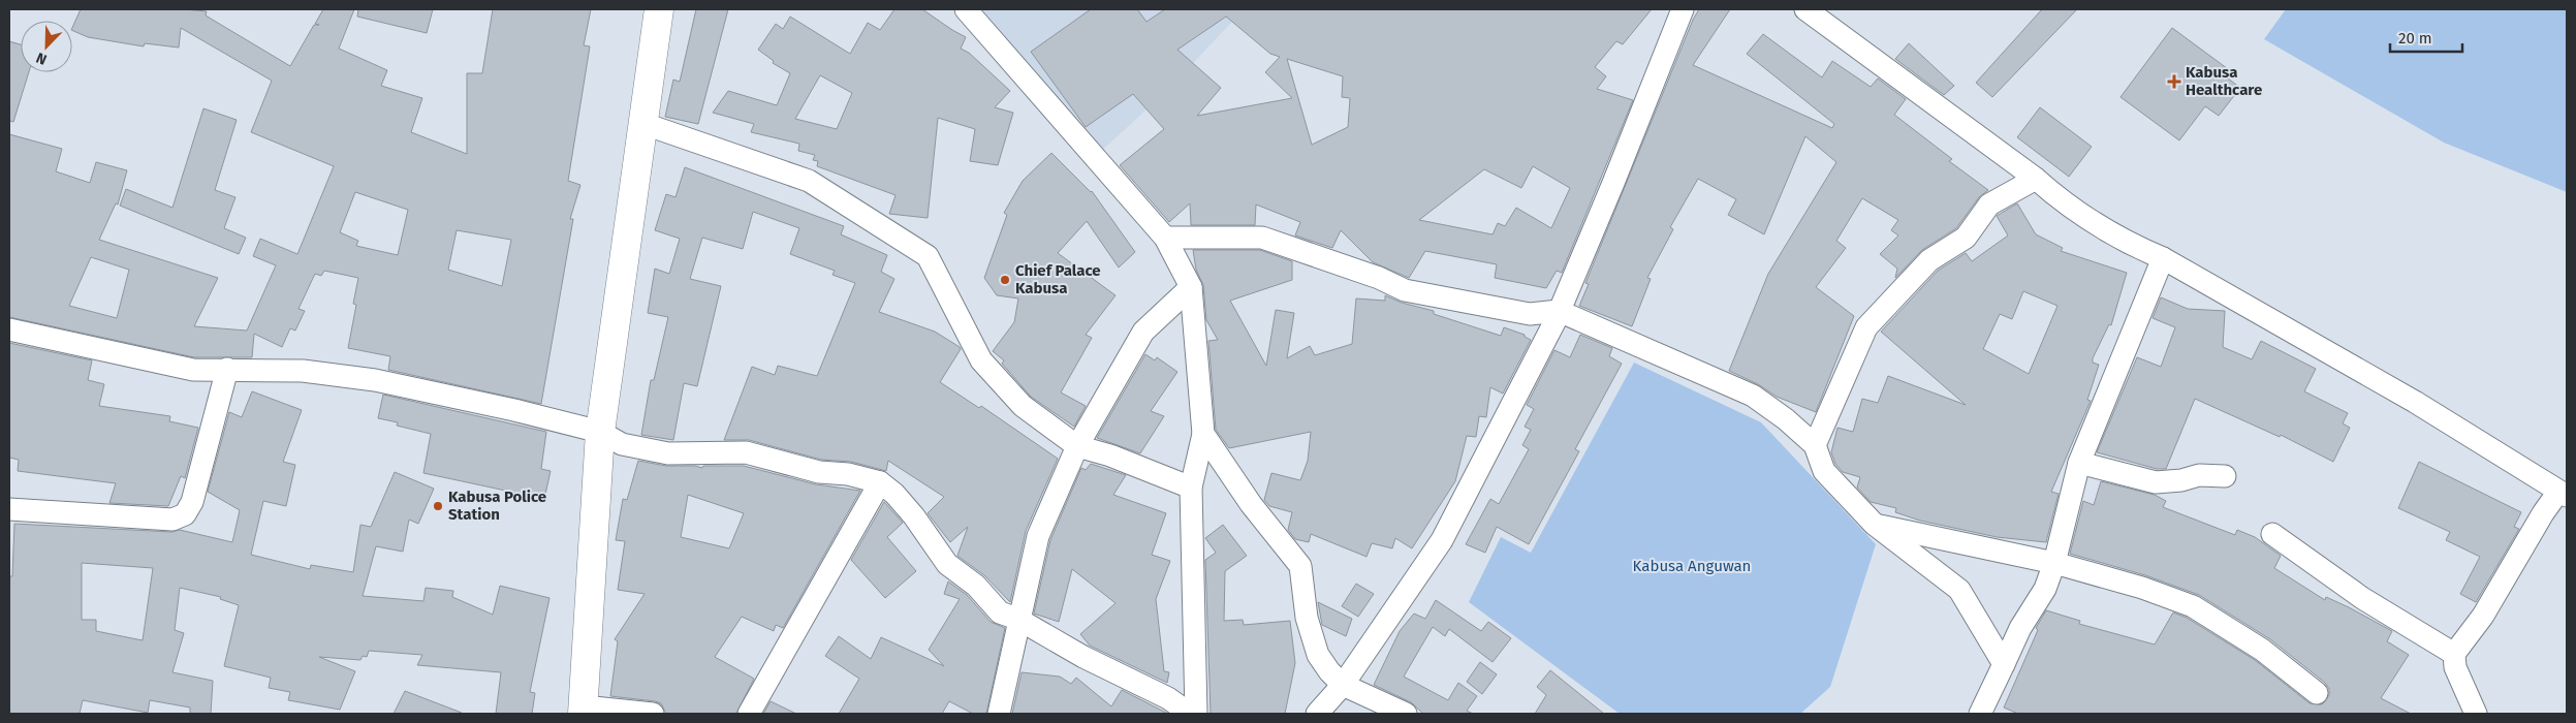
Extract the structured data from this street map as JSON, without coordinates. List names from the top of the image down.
{
  "parks": ["Kabusa Anguwan"],
  "places": {
    "health": ["Kabusa Healthcare"],
    "other": ["Chief Palace Kabusa", "Kabusa Police Station"]
  },
  "scale_bar": "20 m",
  "north": "bottom left"
}
